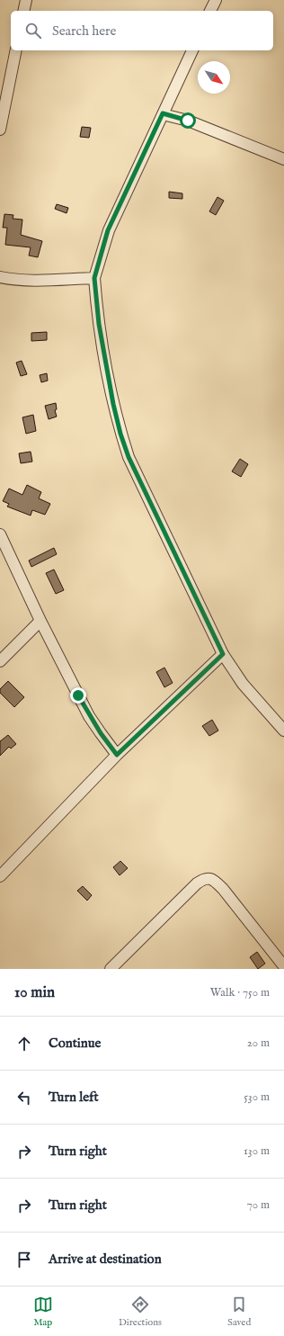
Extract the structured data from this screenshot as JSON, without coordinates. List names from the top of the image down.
{
  "north": "bottom right",
  "page": {
    "search": "Search here",
    "heading": ["10 min", "Walk · 750 m"],
    "list": [
      ["Continue", "20 m"],
      ["Turn left", "530 m"],
      ["Turn right", "130 m"],
      ["Turn right", "70 m"],
      "Arrive at destination"
    ],
    "nav": ["Map", "Directions", "Saved"]
  }
}
